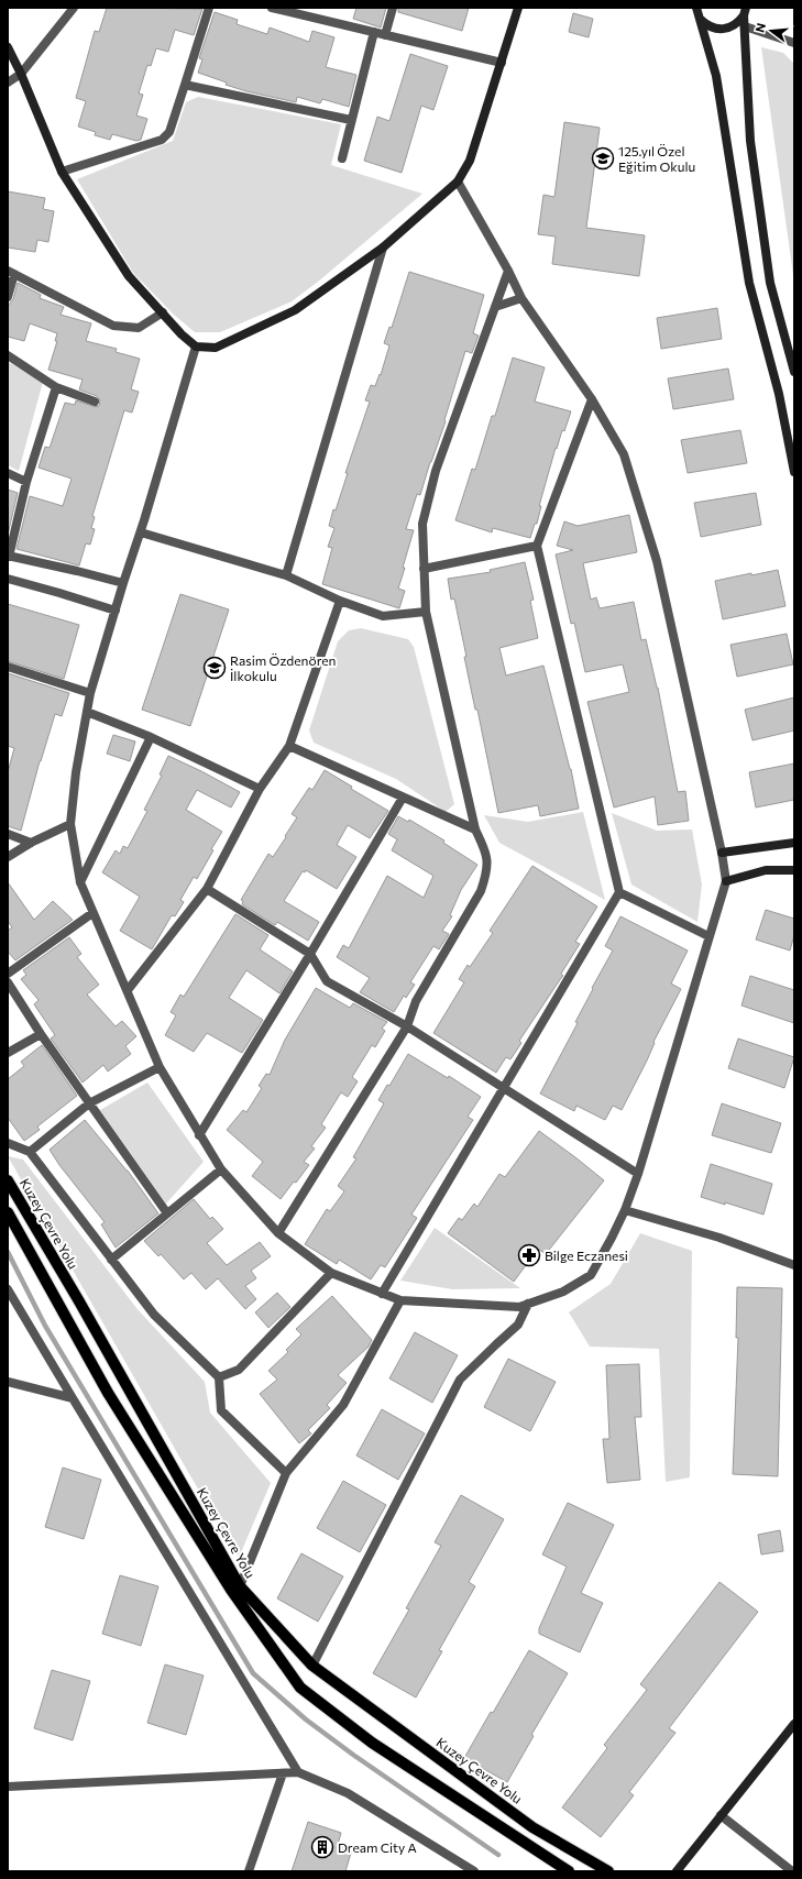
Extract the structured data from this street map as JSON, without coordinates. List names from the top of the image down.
{
  "streets": {
    "main road": ["Kuzey Çevre Yolu"]
  },
  "places": {
    "school or university": ["125.yıl Özel Eğitim Okulu", "Rasim Özdenören İlkokulu"],
    "pharmacy": ["Bilge Eczanesi"],
    "building": ["Dream City A"]
  },
  "north": "left"
}
